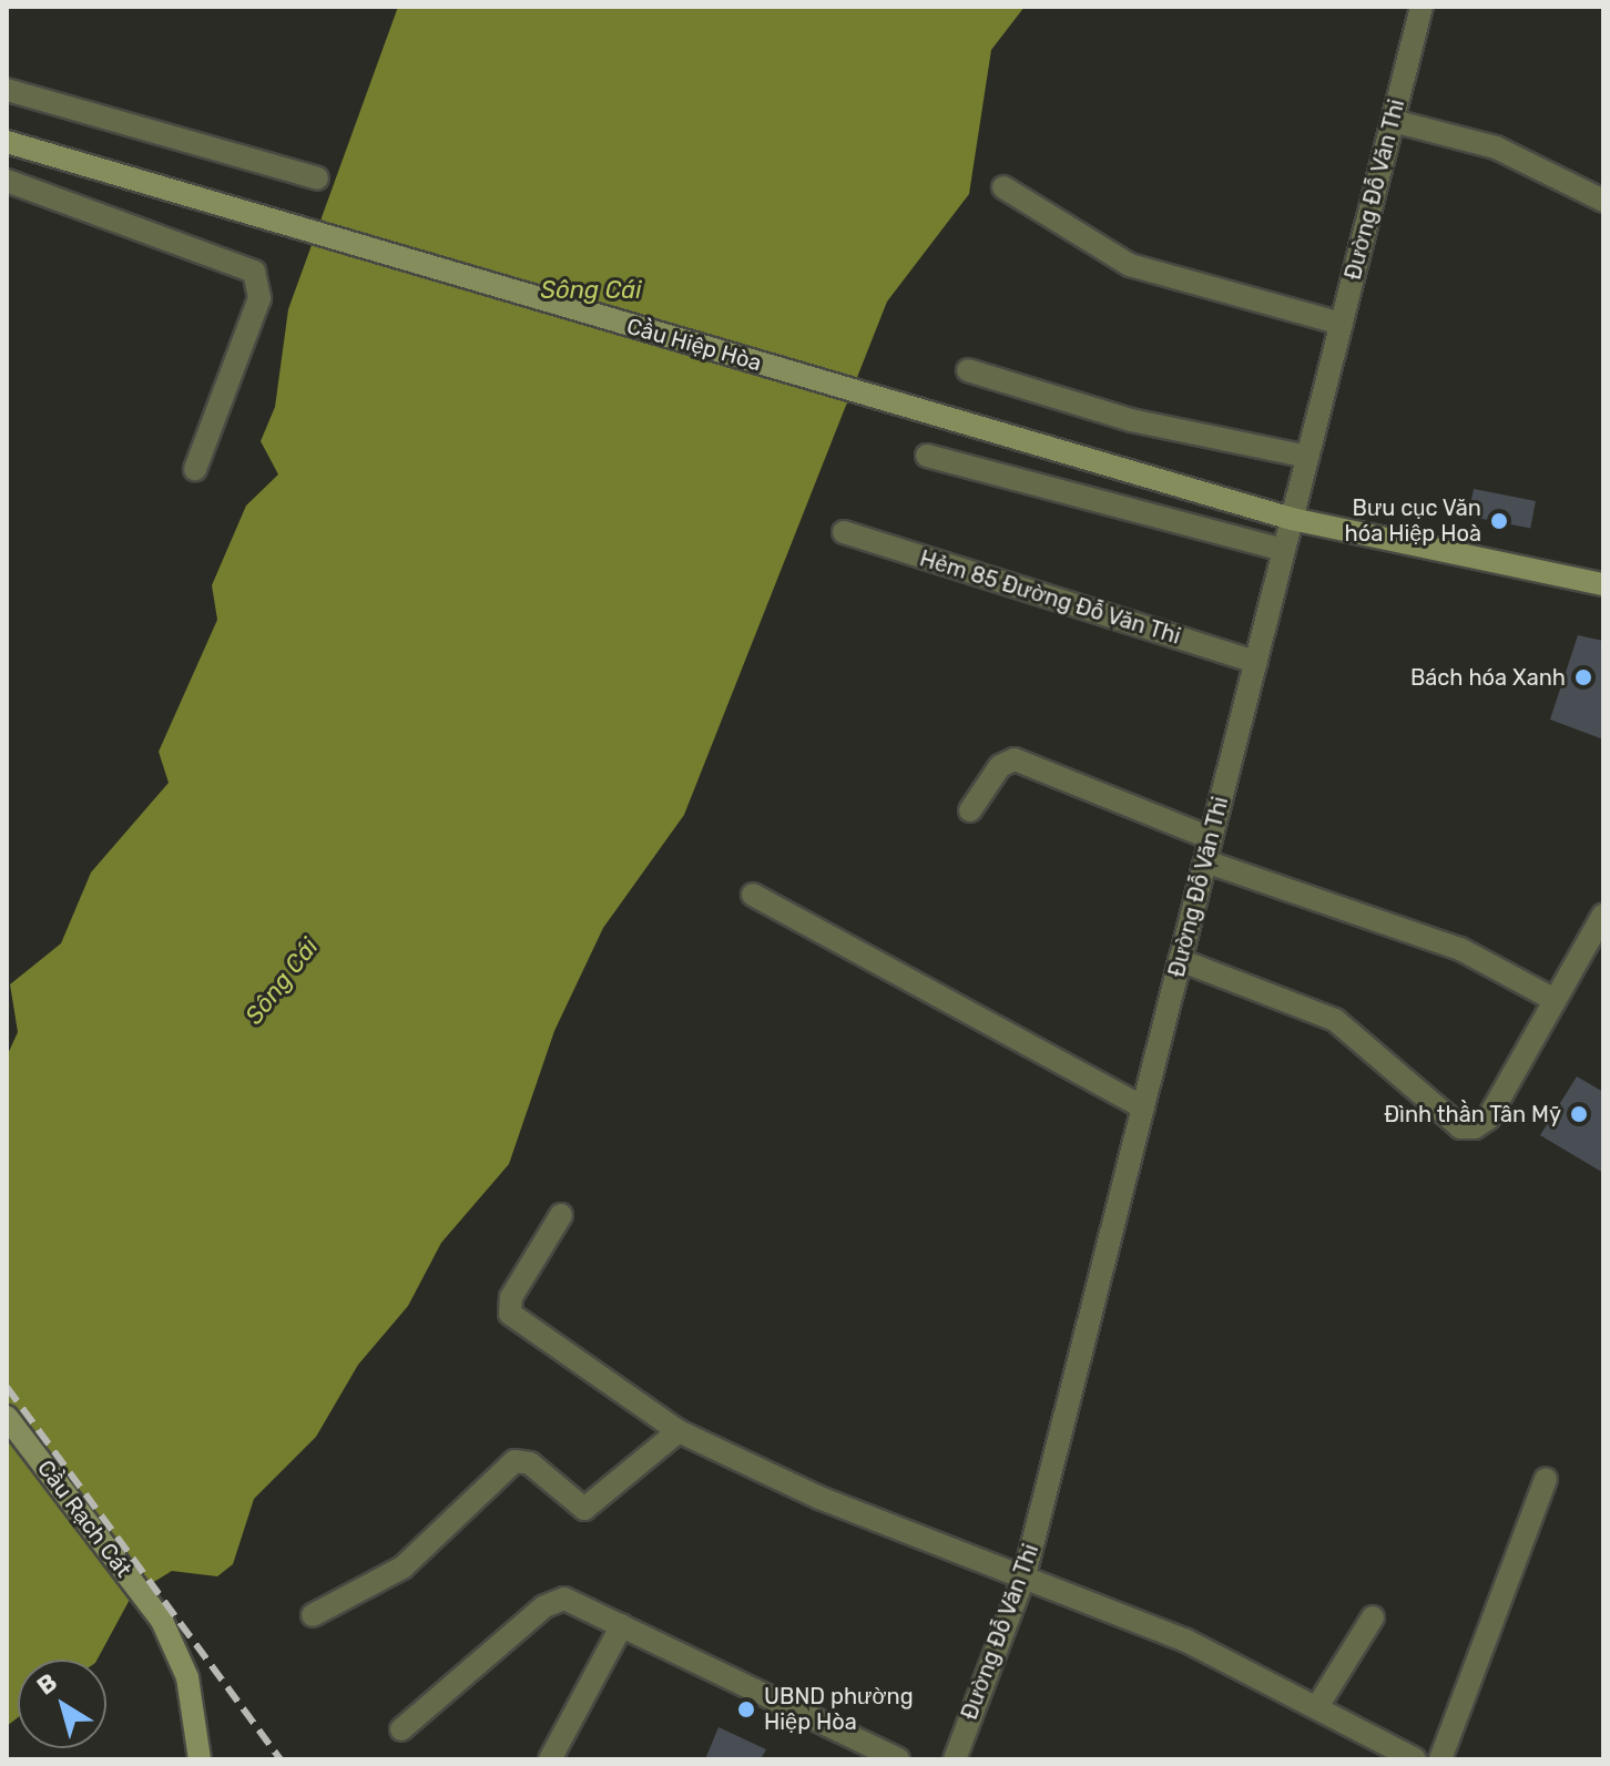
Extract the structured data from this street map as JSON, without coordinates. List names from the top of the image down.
{
  "streets": {
    "main road": ["Cầu Hiệp Hòa", "Cầu Rạch Cát"],
    "street": ["Đường Đỗ Văn Thi", "Hẻm 85 Đường Đỗ Văn Thi"]
  },
  "crossings": [
    ["Đường Đỗ Văn Thi", "Cầu Hiệp Hòa"],
    ["Đường Đỗ Văn Thi", "Hẻm 85 Đường Đỗ Văn Thi"]
  ],
  "water": ["Sông Cái"],
  "places": [
    "Bưu cục Văn hóa Hiệp Hoà",
    "Bách hóa Xanh",
    "Đình thần Tân Mỹ",
    "UBND phường Hiệp Hòa"
  ],
  "north": "top left"
}
